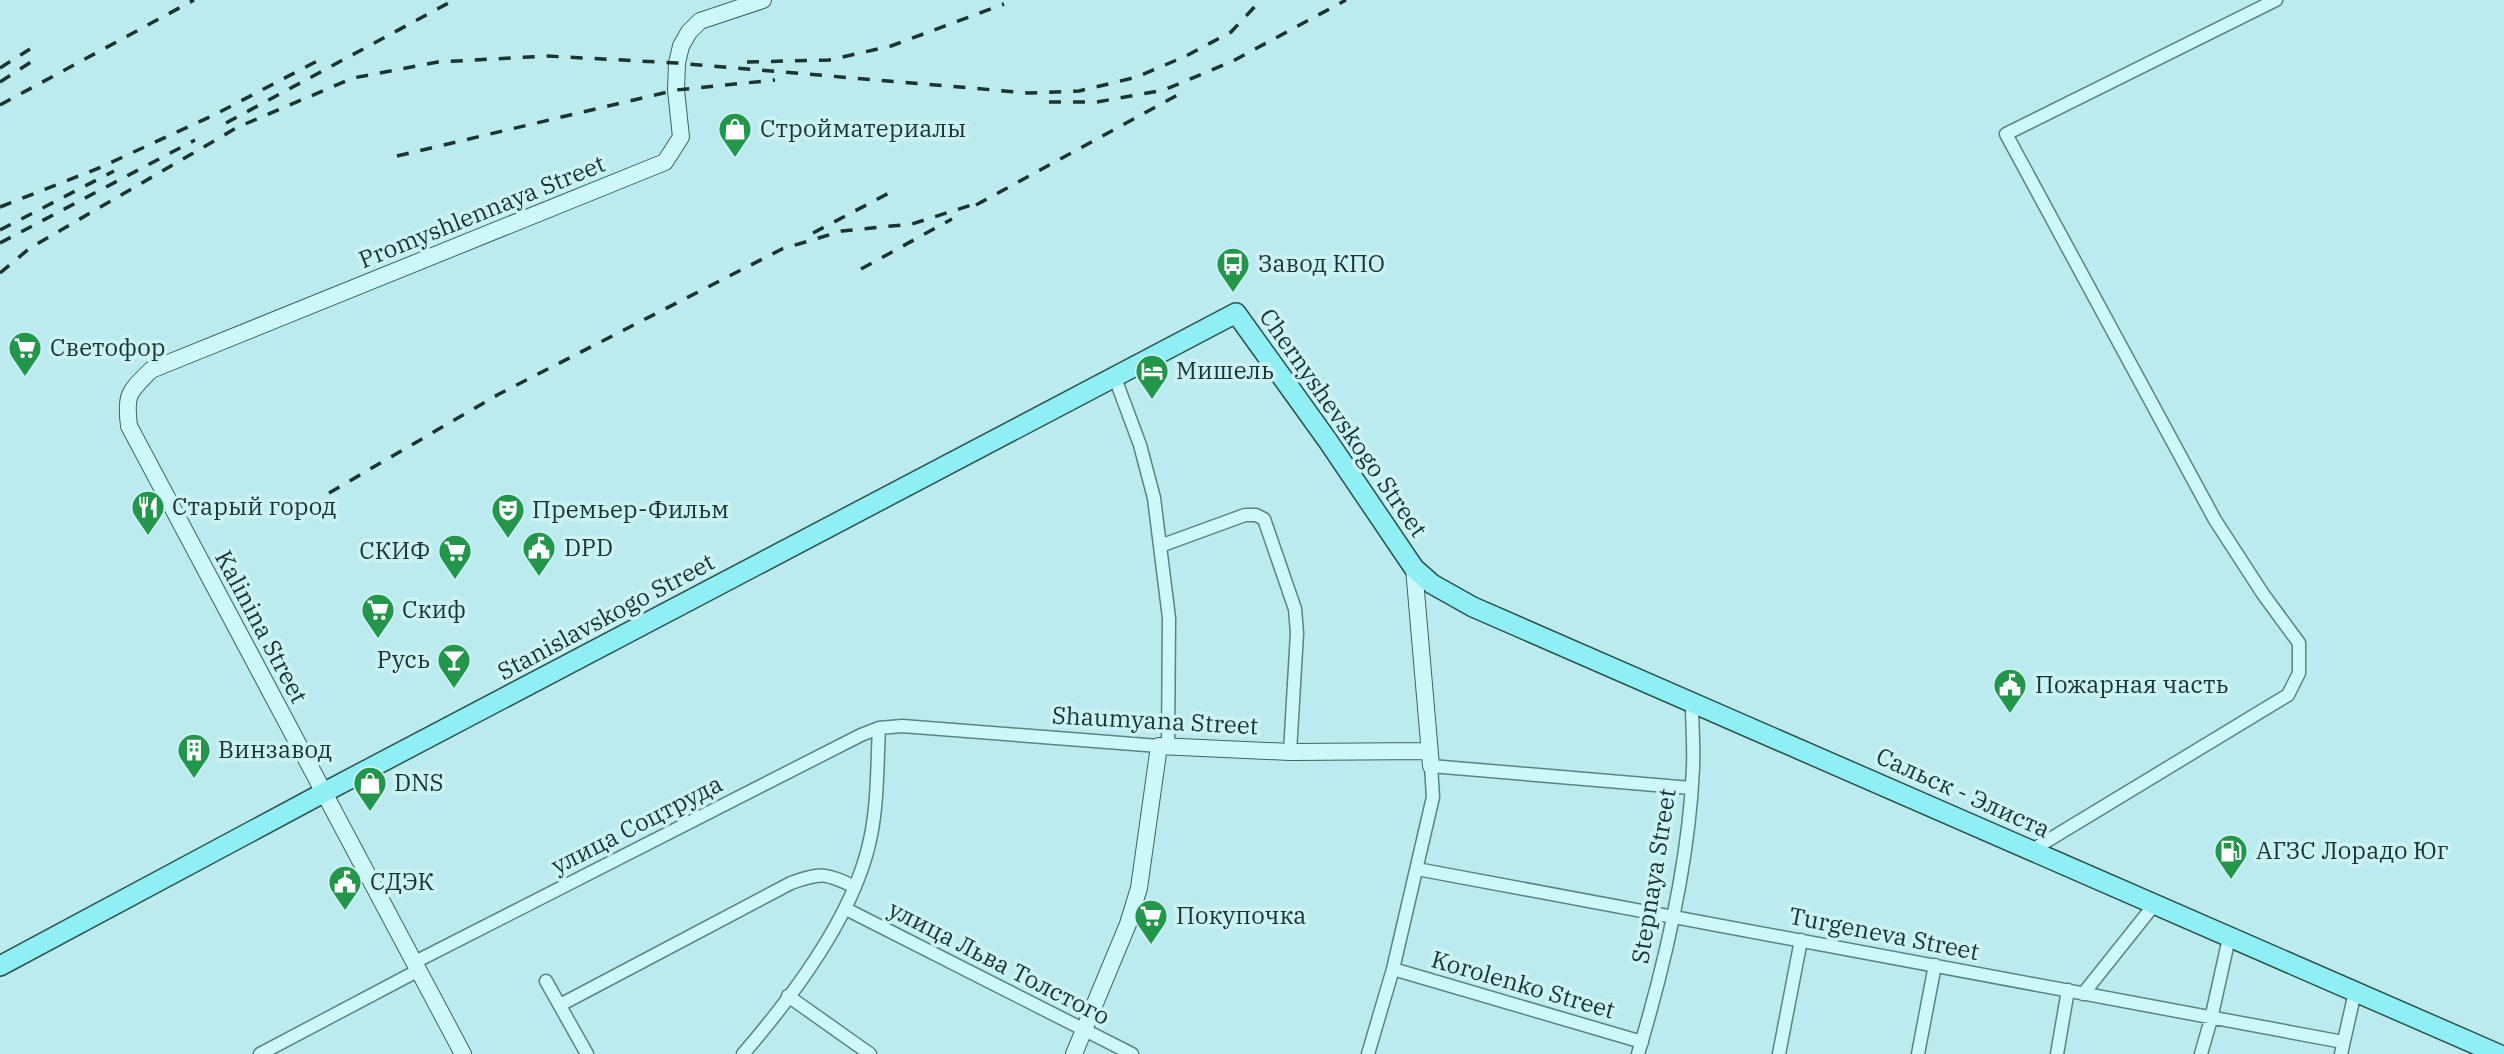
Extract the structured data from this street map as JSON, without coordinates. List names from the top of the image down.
{
  "streets": {
    "main road": [
      "Promyshlennaya Street",
      "Chernyshevskogo Street",
      "Stanislavskogo Street",
      "Kalinina Street",
      "Shaumyana Street",
      "Сальск - Элиста"
    ],
    "street": [
      "улица Соцтруда",
      "Stepnaya Street",
      "Turgeneva Street",
      "улица Льва Толстого",
      "Korolenko Street"
    ]
  },
  "crossings": [
    ["Promyshlennaya Street", "Kalinina Street"],
    ["Chernyshevskogo Street", "Stanislavskogo Street"],
    ["Chernyshevskogo Street", "Shaumyana Street"],
    ["Chernyshevskogo Street", "Сальск - Элиста"],
    ["Chernyshevskogo Street", "Turgeneva Street"],
    ["Chernyshevskogo Street", "Korolenko Street"],
    ["Stanislavskogo Street", "Kalinina Street"],
    ["Kalinina Street", "улица Соцтруда"],
    ["Shaumyana Street", "улица Соцтруда"],
    ["Shaumyana Street", "Stepnaya Street"],
    ["Сальск - Элиста", "Stepnaya Street"],
    ["Stepnaya Street", "Turgeneva Street"],
    ["Stepnaya Street", "Korolenko Street"]
  ],
  "places": {
    "shop": ["Стройматериалы", "DNS"],
    "bus stop": ["Завод КПО"],
    "supermarket": [
      "Светофор",
      "СКИФ",
      "Скиф",
      "Покупочка"
    ],
    "hotel": ["Мишель"],
    "restaurant": ["Старый город"],
    "theatre": ["Премьер-Фильм"],
    "public building": ["DPD", "Пожарная часть", "СДЭК"],
    "bar": ["Русь"],
    "building": ["Винзавод"],
    "fuel station": ["АГЗС Лорадо Юг"]
  }
}
